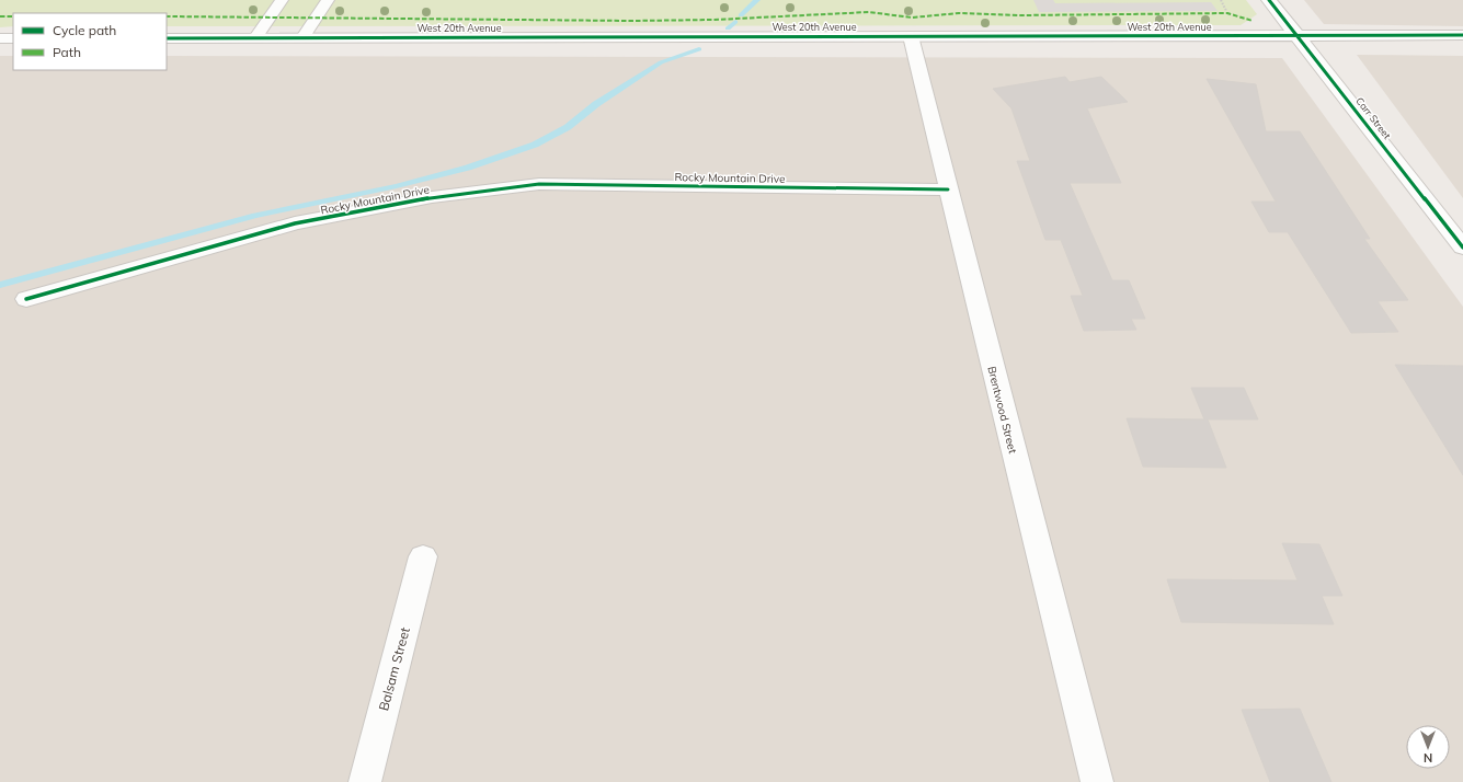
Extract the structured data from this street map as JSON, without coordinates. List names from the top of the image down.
{
  "streets": {
    "street": [
      "West 20th Avenue",
      "Carr Street",
      "Rocky Mountain Drive",
      "Brentwood Street",
      "Balsam Street"
    ]
  },
  "crossings": [
    ["West 20th Avenue", "Carr Street"],
    ["West 20th Avenue", "Brentwood Street"],
    ["Rocky Mountain Drive", "Brentwood Street"]
  ],
  "legend": ["Cycle path", "Path"],
  "north": "bottom"
}
